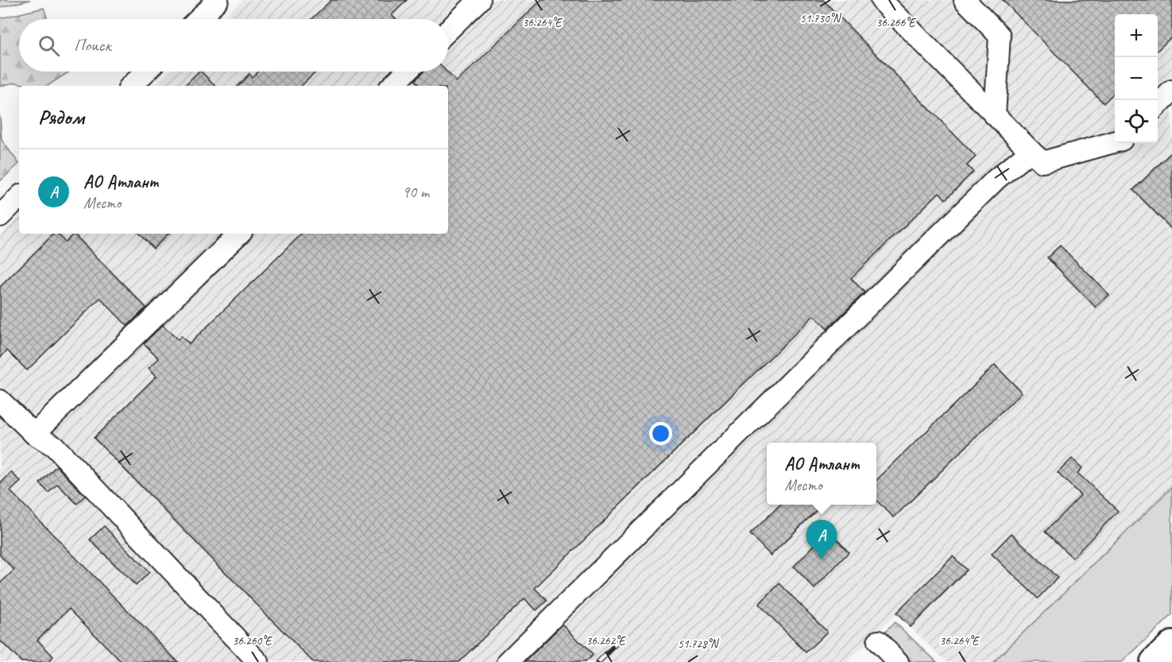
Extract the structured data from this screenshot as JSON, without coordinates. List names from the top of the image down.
{
  "page": {
    "map_buttons": ["+", "−"],
    "search": "Поиск",
    "heading": "Рядом",
    "list": [
      {
        "mark": "A",
        "name": "АО Атлант",
        "note": "Место",
        "value": "90 m"
      }
    ],
    "popup": ["АО Атлант", "Место"],
    "pins": "A"
  },
  "coordinates": [
    "51.730°N",
    "36.264°E",
    "36.266°E",
    "36.260°E",
    "36.262°E",
    "51.728°N"
  ]
}
